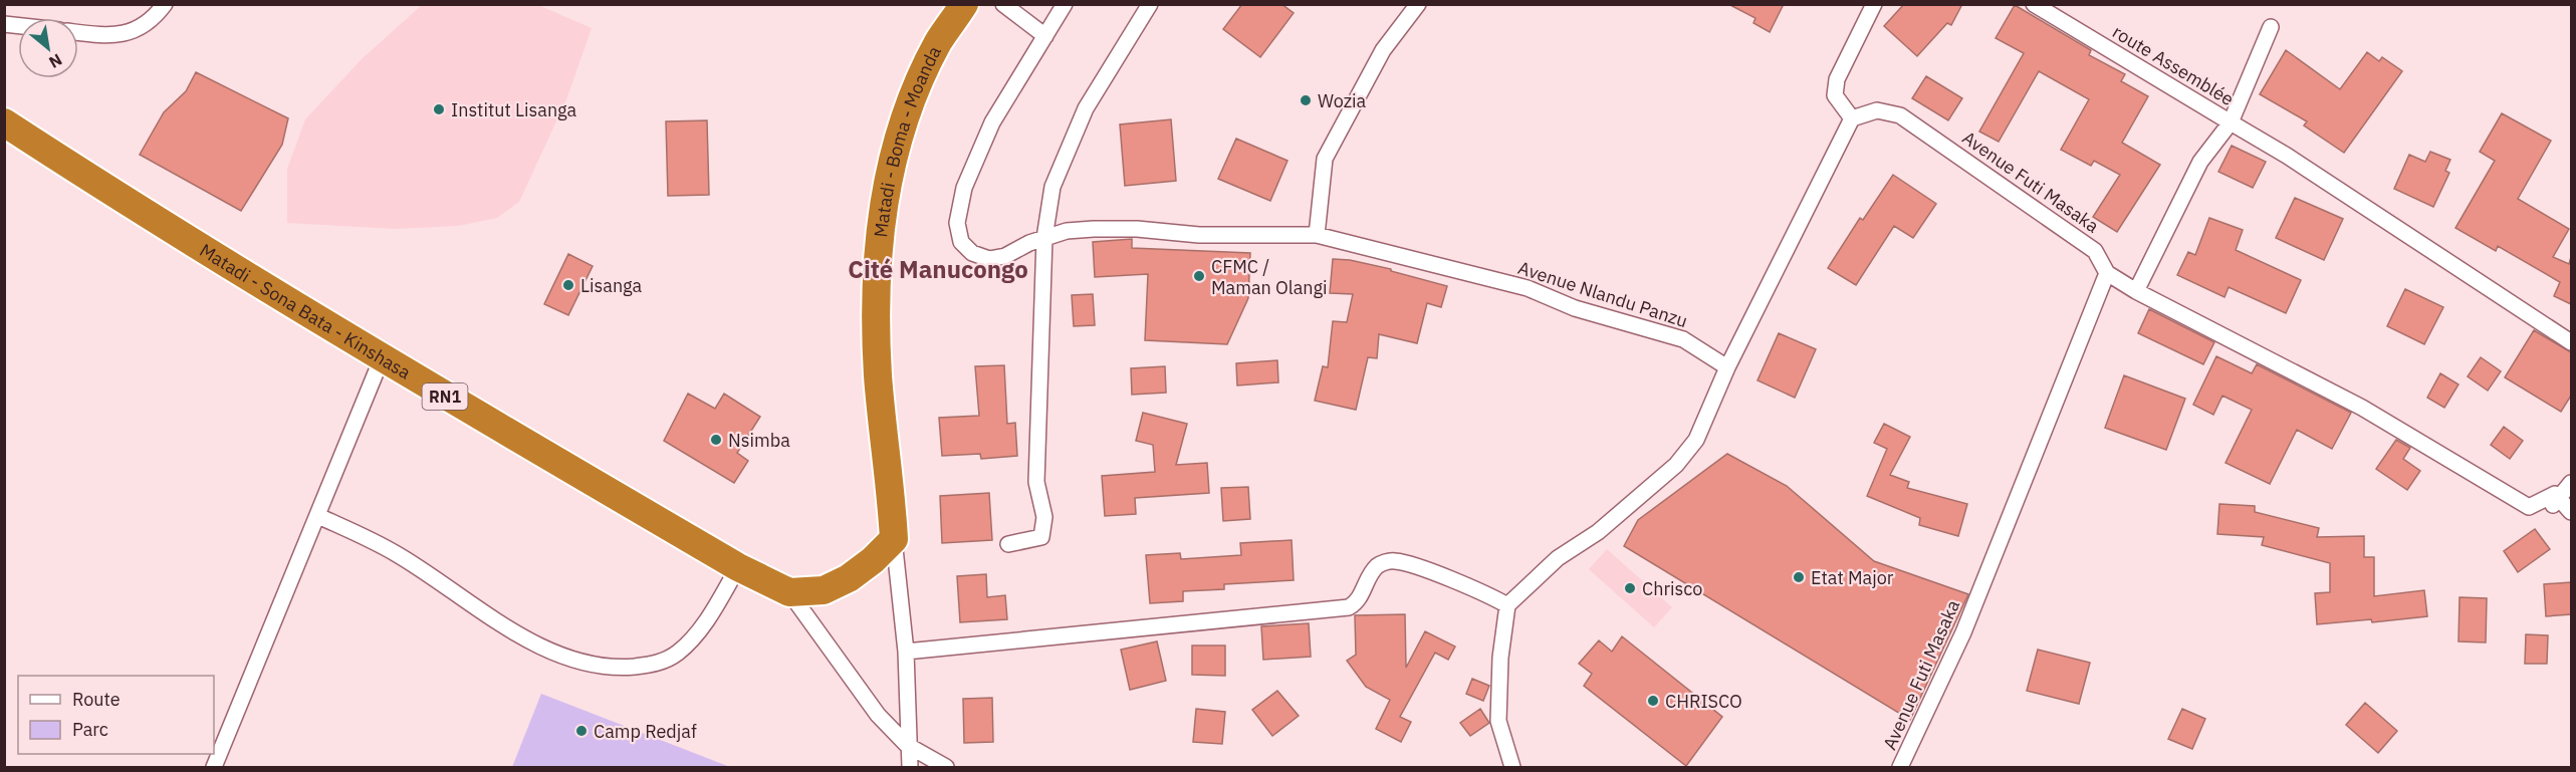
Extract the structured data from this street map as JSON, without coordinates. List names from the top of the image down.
{
  "streets": {
    "highway": ["Matadi - Boma - Moanda", "Matadi - Sona Bata - Kinshasa", "RN1"],
    "street": ["route Assemblée", "Avenue Futi Masaka", "Avenue Nlandu Panzu"]
  },
  "crossings": [
    ["Matadi - Boma - Moanda", "Matadi - Sona Bata - Kinshasa"]
  ],
  "districts": ["Cité Manucongo"],
  "places": [
    "Wozia",
    "Institut Lisanga",
    "CFMC / Maman Olangi",
    "Lisanga",
    "Nsimba",
    "Etat Major",
    "Chrisco",
    "CHRISCO",
    "Camp Redjaf"
  ],
  "legend": ["Route", "Parc"],
  "north": "bottom right"
}
